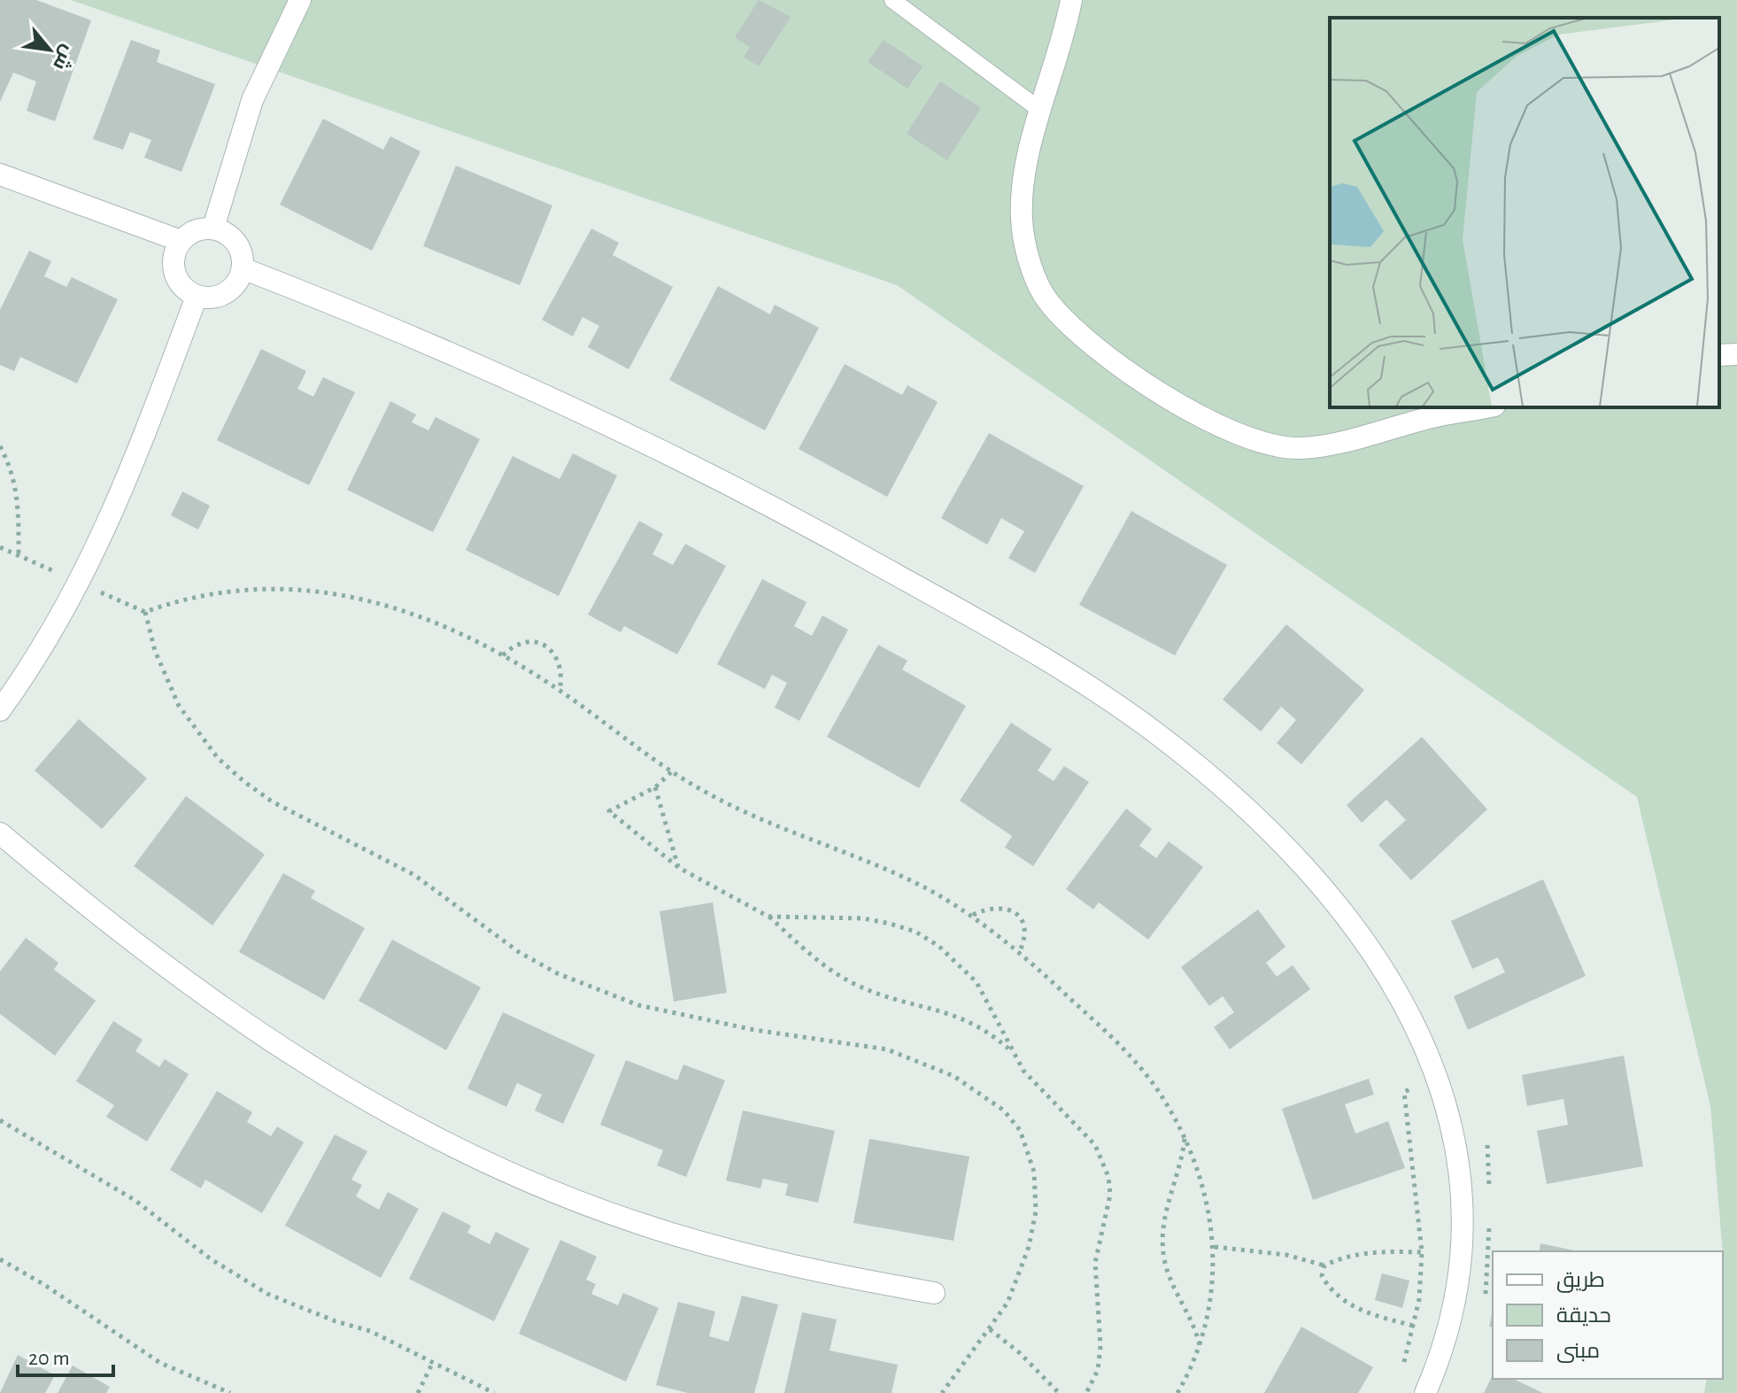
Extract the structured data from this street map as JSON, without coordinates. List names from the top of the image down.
{
  "legend": ["طريق", "حديقة", "مبنى"],
  "scale_bar": "20 m",
  "north": "bottom right"
}
